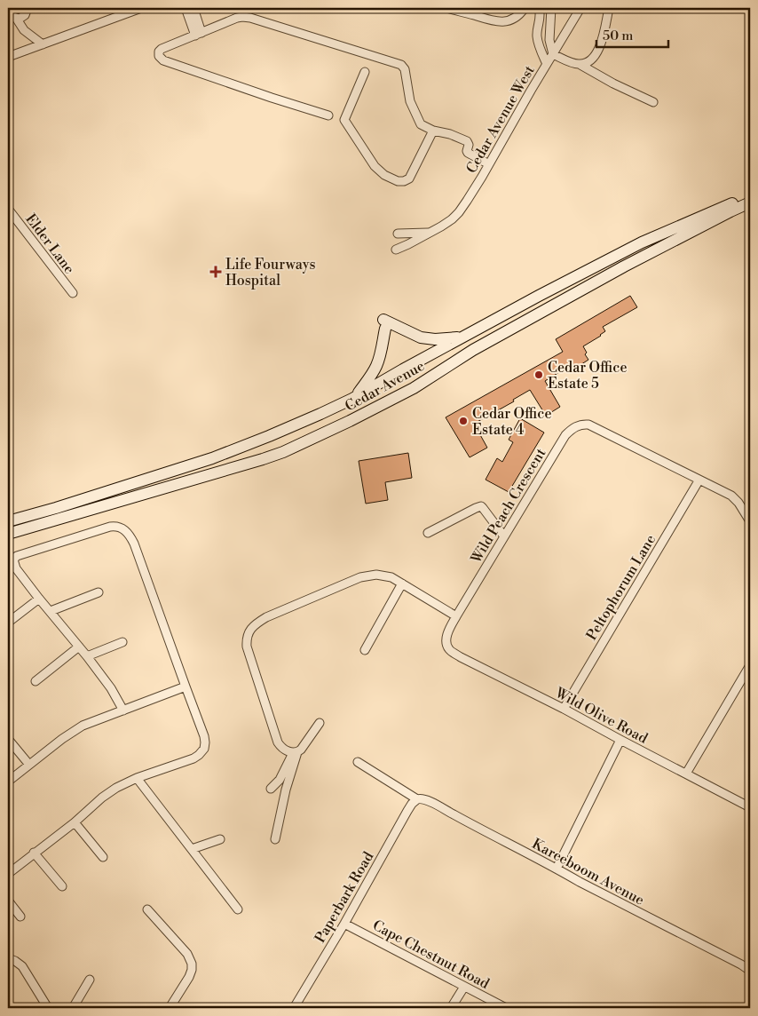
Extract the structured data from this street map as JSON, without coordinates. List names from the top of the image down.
{
  "streets": {
    "main road": ["Cedar Avenue"],
    "street": [
      "Cedar Avenue West",
      "Elder Lane",
      "Wild Peach Crescent",
      "Peltophorum Lane",
      "Wild Olive Road",
      "Kareeboom Avenue",
      "Paperbark Road",
      "Cape Chestnut Road"
    ]
  },
  "crossings": [
    ["Wild Peach Crescent", "Peltophorum Lane"],
    ["Wild Peach Crescent", "Wild Olive Road"],
    ["Peltophorum Lane", "Wild Olive Road"],
    ["Kareeboom Avenue", "Paperbark Road"],
    ["Paperbark Road", "Cape Chestnut Road"]
  ],
  "places": {
    "health": ["Life Fourways Hospital"],
    "other": ["Cedar Office Estate 5", "Cedar Office Estate 4"]
  },
  "scale_bar": "50 m"
}
